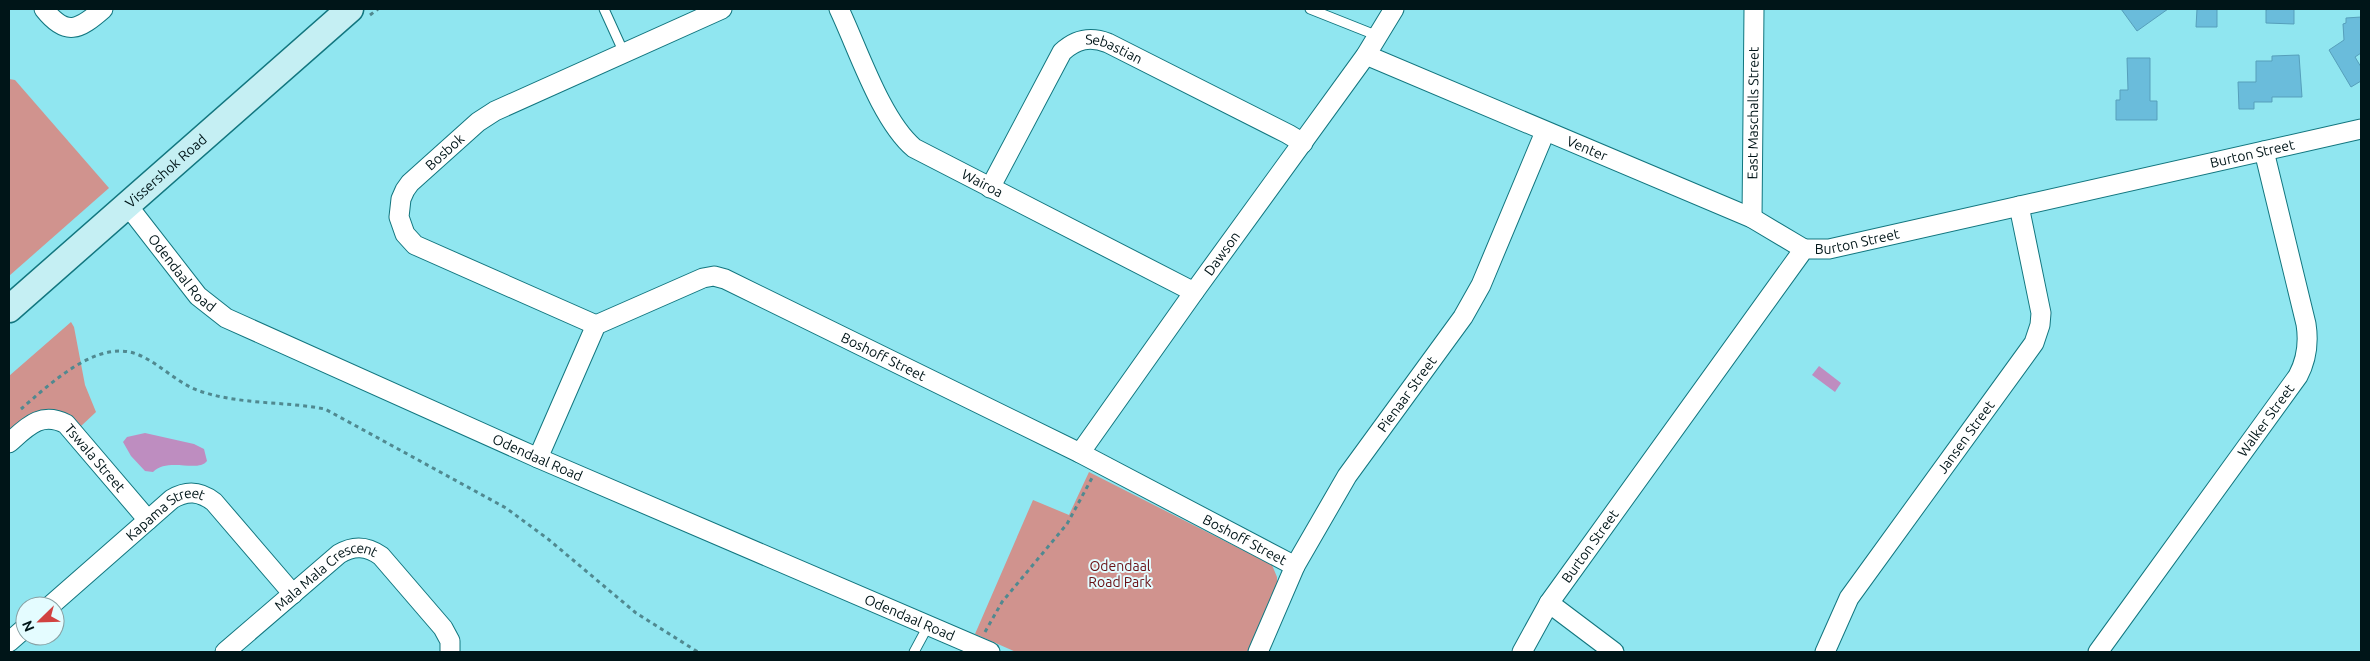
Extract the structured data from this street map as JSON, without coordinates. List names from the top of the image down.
{
  "streets": {
    "main road": ["Vissershok Road"],
    "street": [
      "Sebastian",
      "East Maschalls Street",
      "Venter",
      "Bosbok",
      "Burton Street",
      "Wairoa",
      "Dawson",
      "Odendaal Road",
      "Boshoff Street",
      "Pienaar Street",
      "Walker Street",
      "Jansen Street",
      "Tswala Street",
      "Kapama Street",
      "Mala Mala Crescent"
    ]
  },
  "crossings": [
    ["Sebastian", "Wairoa"],
    ["Sebastian", "Dawson"],
    ["East Maschalls Street", "Venter"],
    ["Venter", "Burton Street"],
    ["Venter", "Dawson"],
    ["Venter", "Pienaar Street"],
    ["Bosbok", "Boshoff Street"],
    ["Burton Street", "Walker Street"],
    ["Burton Street", "Jansen Street"],
    ["Vissershok Road", "Odendaal Road"],
    ["Wairoa", "Dawson"],
    ["Dawson", "Boshoff Street"],
    ["Boshoff Street", "Pienaar Street"],
    ["Tswala Street", "Kapama Street"],
    ["Kapama Street", "Mala Mala Crescent"]
  ],
  "parks": ["Odendaal Road Park"],
  "north": "bottom left"
}
